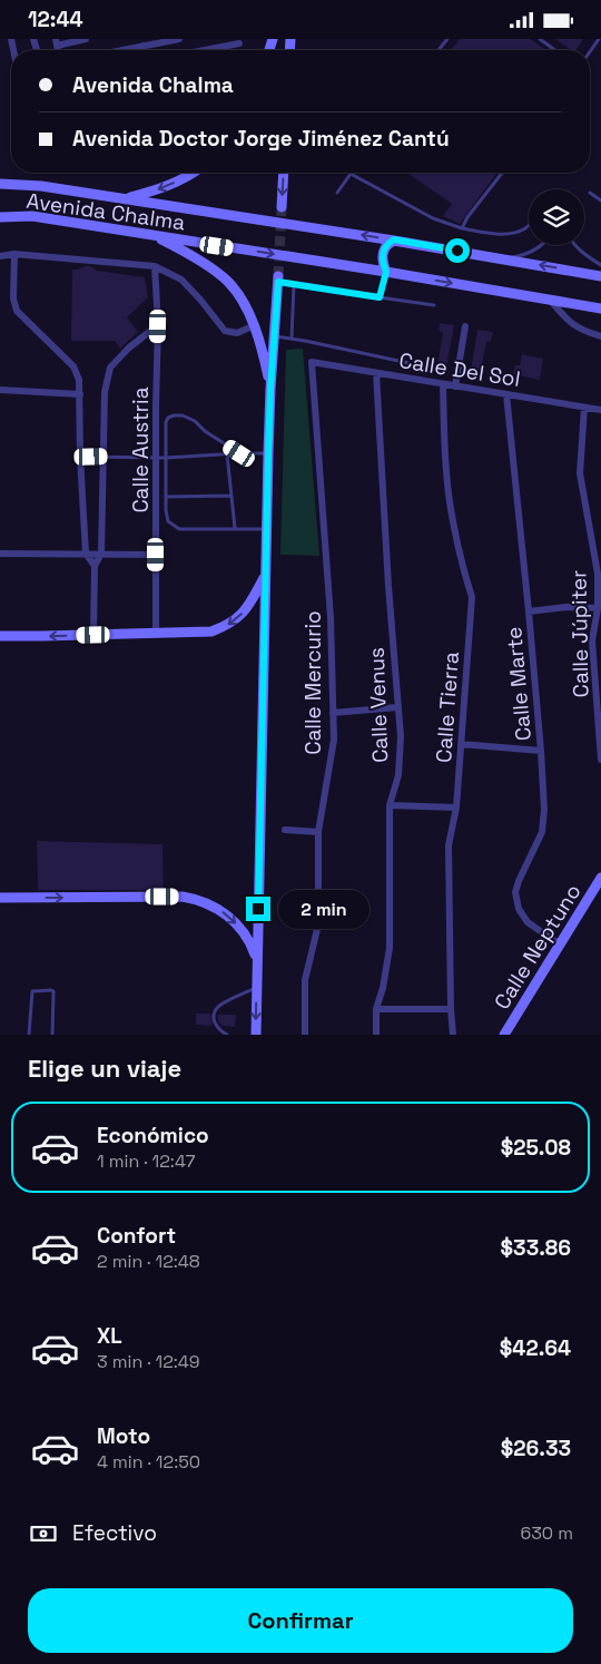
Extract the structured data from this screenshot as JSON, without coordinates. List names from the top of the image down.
{
  "streets": {
    "main road": ["Avenida Chalma", "Calle Neptuno"],
    "street": [
      "Calle Del Sol",
      "Calle Austria",
      "Calle Júpiter",
      "Calle Mercurio",
      "Calle Marte",
      "Calle Venus",
      "Calle Tierra"
    ]
  },
  "crossings": [
    ["Calle Del Sol", "Calle Júpiter"],
    ["Calle Del Sol", "Calle Mercurio"],
    ["Calle Del Sol", "Calle Marte"],
    ["Calle Del Sol", "Calle Venus"],
    ["Calle Del Sol", "Calle Tierra"],
    ["Calle Marte", "Calle Neptuno"]
  ],
  "page": {
    "status": "12:44",
    "banner": ["Avenida Chalma", "Avenida Doctor Jorge Jiménez Cantú"],
    "bubble": "2 min",
    "heading": "Elige un viaje",
    "list": [
      {
        "name": "Económico",
        "note": "1 min · 12:47",
        "value": "$25.08"
      },
      {
        "name": "Confort",
        "note": "2 min · 12:48",
        "value": "$33.86"
      },
      {
        "name": "XL",
        "note": "3 min · 12:49",
        "value": "$42.64"
      },
      {
        "name": "Moto",
        "note": "4 min · 12:50",
        "value": "$26.33"
      }
    ],
    "pay": ["Efectivo", "630 m"],
    "buttons": "Confirmar"
  }
}
